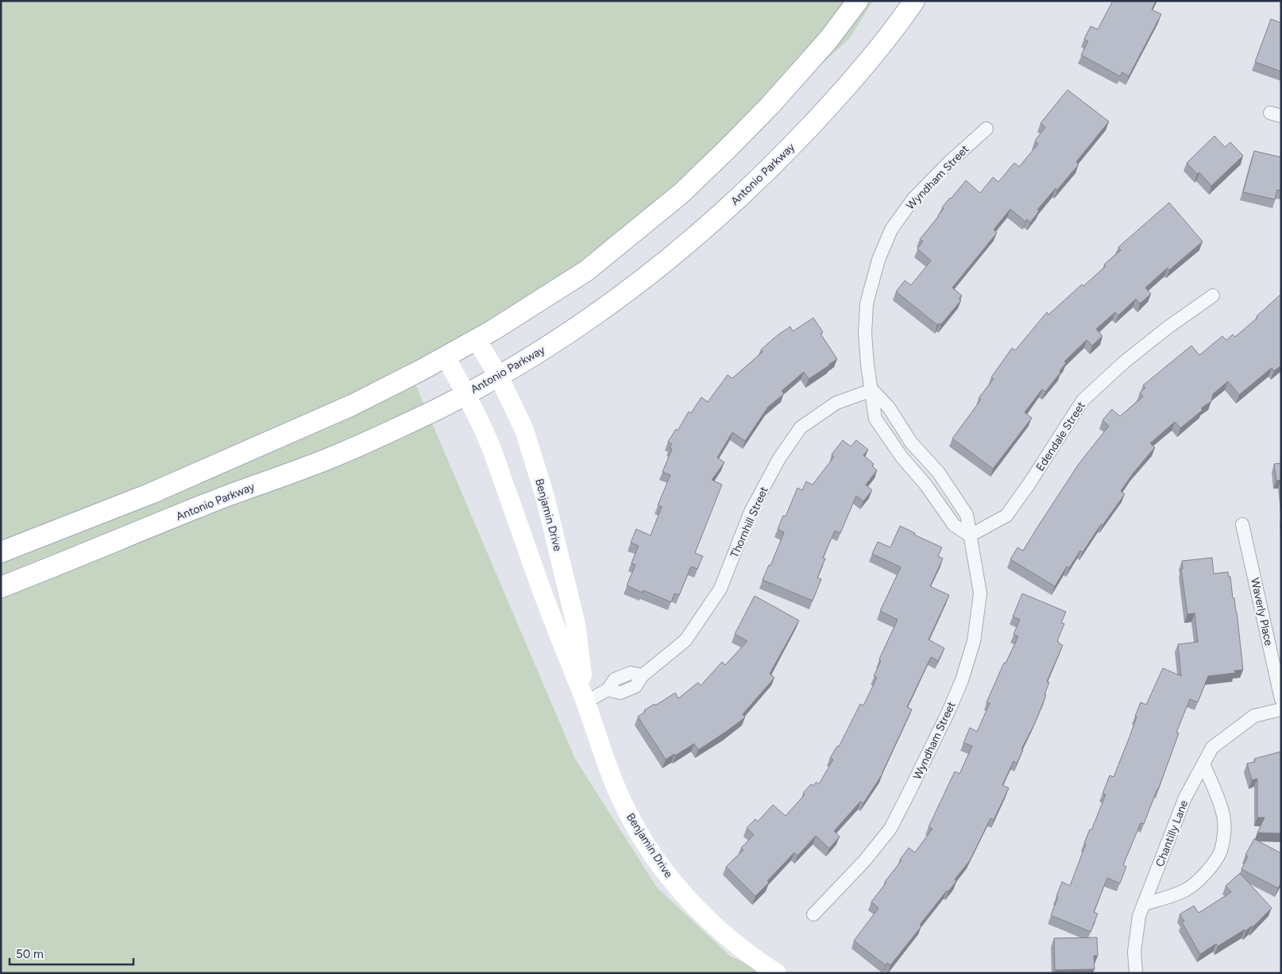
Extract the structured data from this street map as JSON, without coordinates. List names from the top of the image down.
{
  "streets": {
    "main road": ["Antonio Parkway", "Benjamin Drive"],
    "street": [
      "Wyndham Street",
      "Edendale Street",
      "Thornhill Street",
      "Waverly Place",
      "Chantilly Lane"
    ]
  },
  "crossings": [
    ["Antonio Parkway", "Benjamin Drive"],
    ["Wyndham Street", "Edendale Street"],
    ["Wyndham Street", "Thornhill Street"],
    ["Benjamin Drive", "Thornhill Street"]
  ],
  "scale_bar": "50 m"
}
